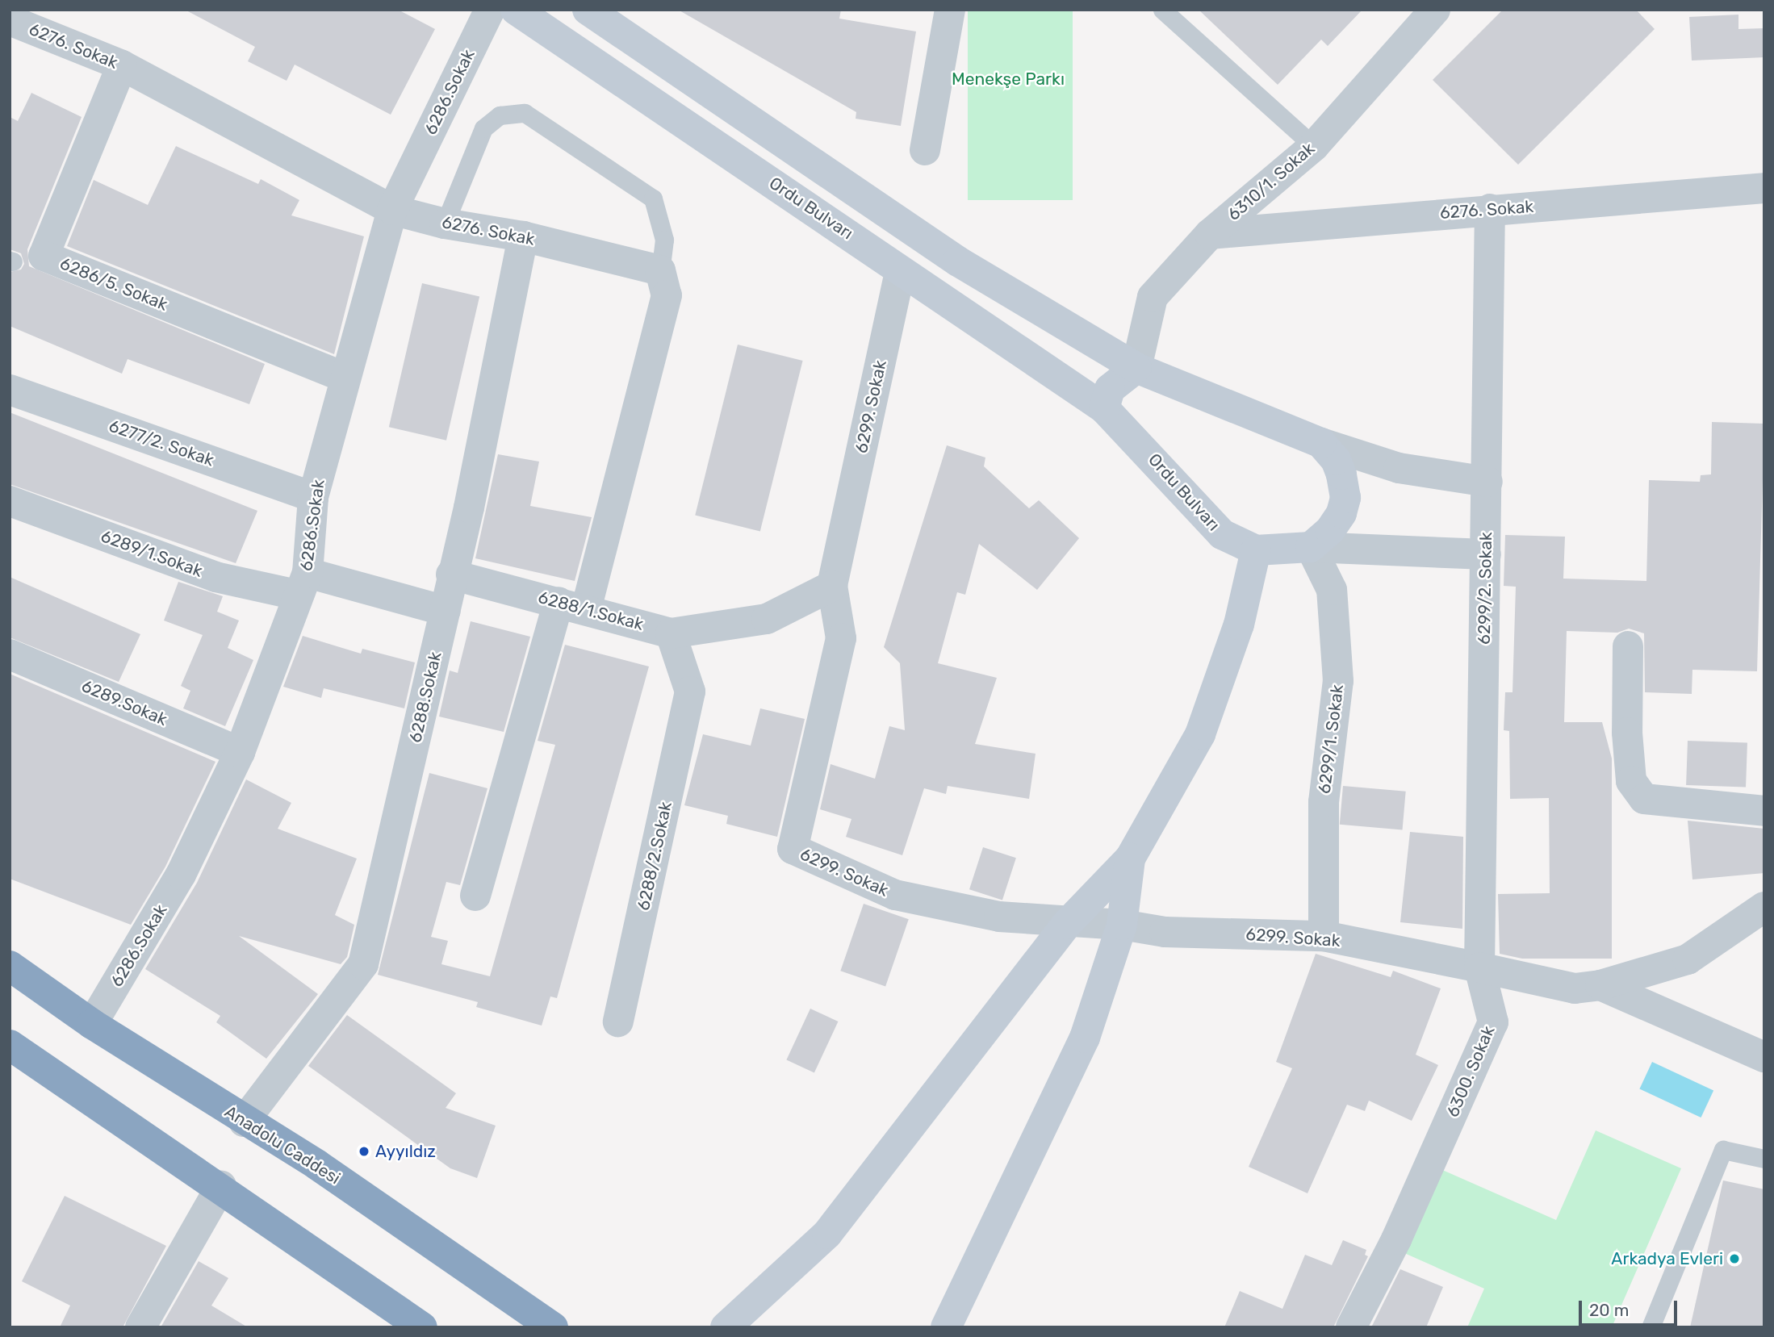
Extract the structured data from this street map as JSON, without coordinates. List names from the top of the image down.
{
  "streets": {
    "highway": ["Anadolu Caddesi"],
    "main road": ["Ordu Bulvarı"],
    "street": [
      "6276. Sokak",
      "6286.Sokak",
      "6310/1. Sokak",
      "6286/5. Sokak",
      "6299. Sokak",
      "6277/2. Sokak",
      "6289/1.Sokak",
      "6299/2. Sokak",
      "6288/1.Sokak",
      "6288.Sokak",
      "6289.Sokak",
      "6299/1. Sokak",
      "6288/2.Sokak",
      "6300. Sokak"
    ]
  },
  "crossings": [
    ["6276. Sokak", "6286.Sokak"],
    ["6276. Sokak", "6310/1. Sokak"],
    ["6276. Sokak", "6286/5. Sokak"],
    ["6276. Sokak", "6299/2. Sokak"],
    ["6276. Sokak", "6288.Sokak"],
    ["6286.Sokak", "6286/5. Sokak"],
    ["6286.Sokak", "6277/2. Sokak"],
    ["6286.Sokak", "6289/1.Sokak"],
    ["6286.Sokak", "6289.Sokak"],
    ["6286.Sokak", "Anadolu Caddesi"],
    ["Ordu Bulvarı", "6299. Sokak"],
    ["Ordu Bulvarı", "6299/2. Sokak"],
    ["Ordu Bulvarı", "6299/1. Sokak"],
    ["6299. Sokak", "6299/2. Sokak"],
    ["6299. Sokak", "6299/1. Sokak"],
    ["6299. Sokak", "6300. Sokak"],
    ["6289/1.Sokak", "6288.Sokak"],
    ["6299/2. Sokak", "6300. Sokak"],
    ["6288/1.Sokak", "6288.Sokak"],
    ["6288/1.Sokak", "6288/2.Sokak"],
    ["6288.Sokak", "Anadolu Caddesi"]
  ],
  "parks": ["Menekşe Parkı"],
  "places": ["Ayyıldız", "Arkadya Evleri"],
  "scale_bar": "20 m"
}
